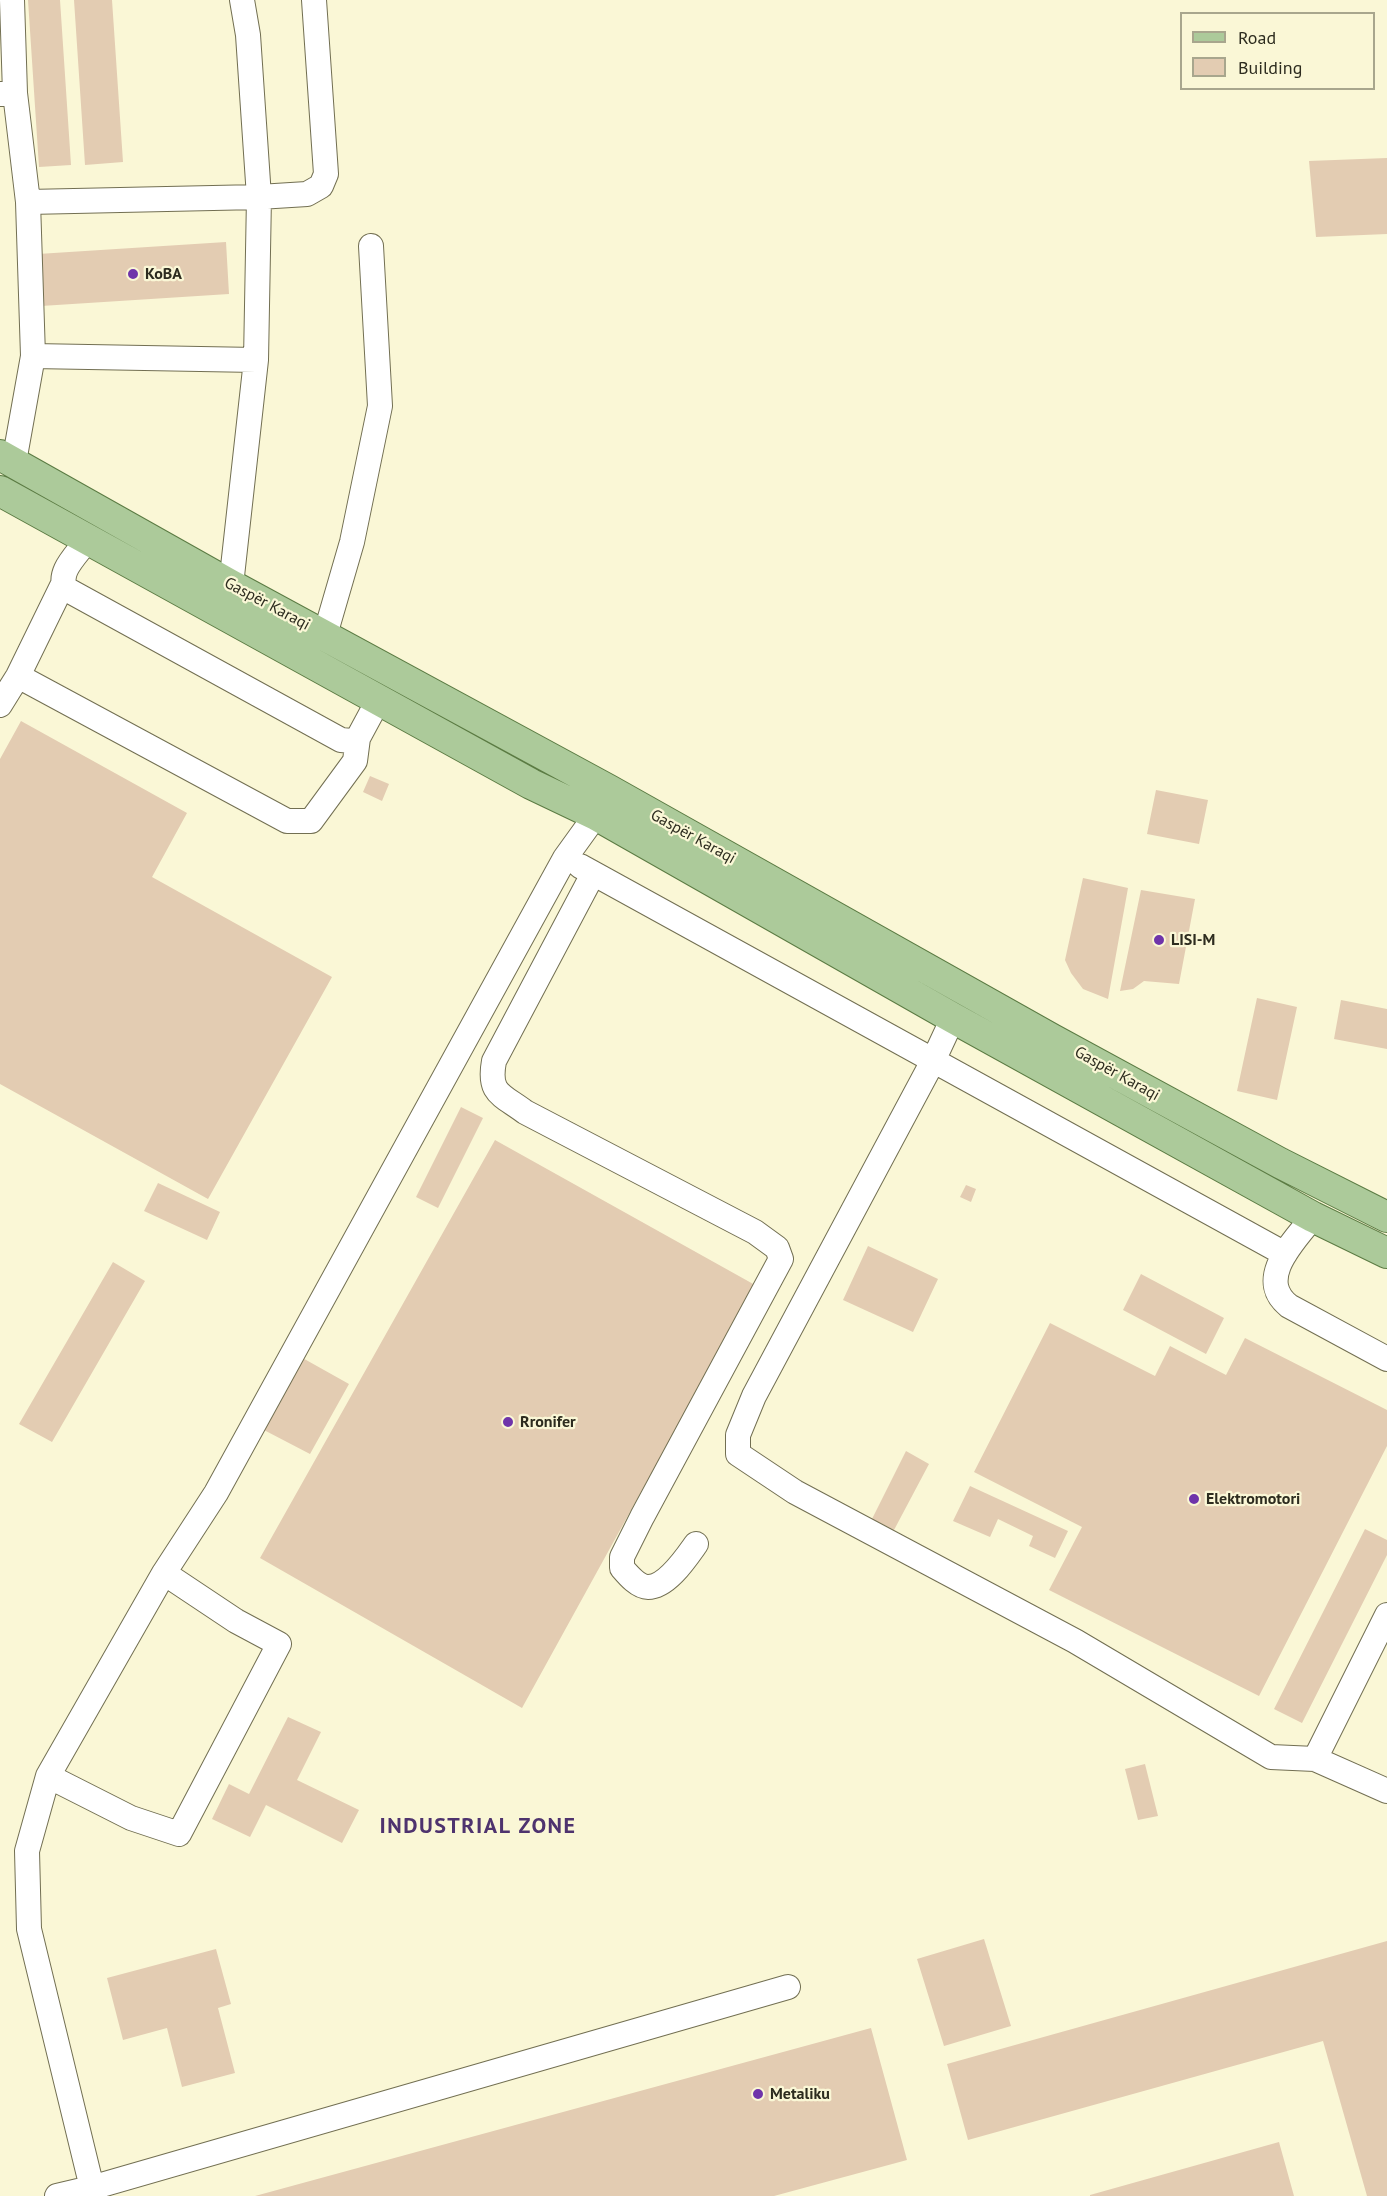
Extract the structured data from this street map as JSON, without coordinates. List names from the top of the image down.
{
  "streets": {
    "main road": ["Gaspër Karaqi"]
  },
  "districts": ["INDUSTRIAL ZONE"],
  "places": [
    "KoBA",
    "LISI-M",
    "Rronifer",
    "Elektromotori",
    "Metaliku"
  ],
  "legend": ["Road", "Building"]
}
